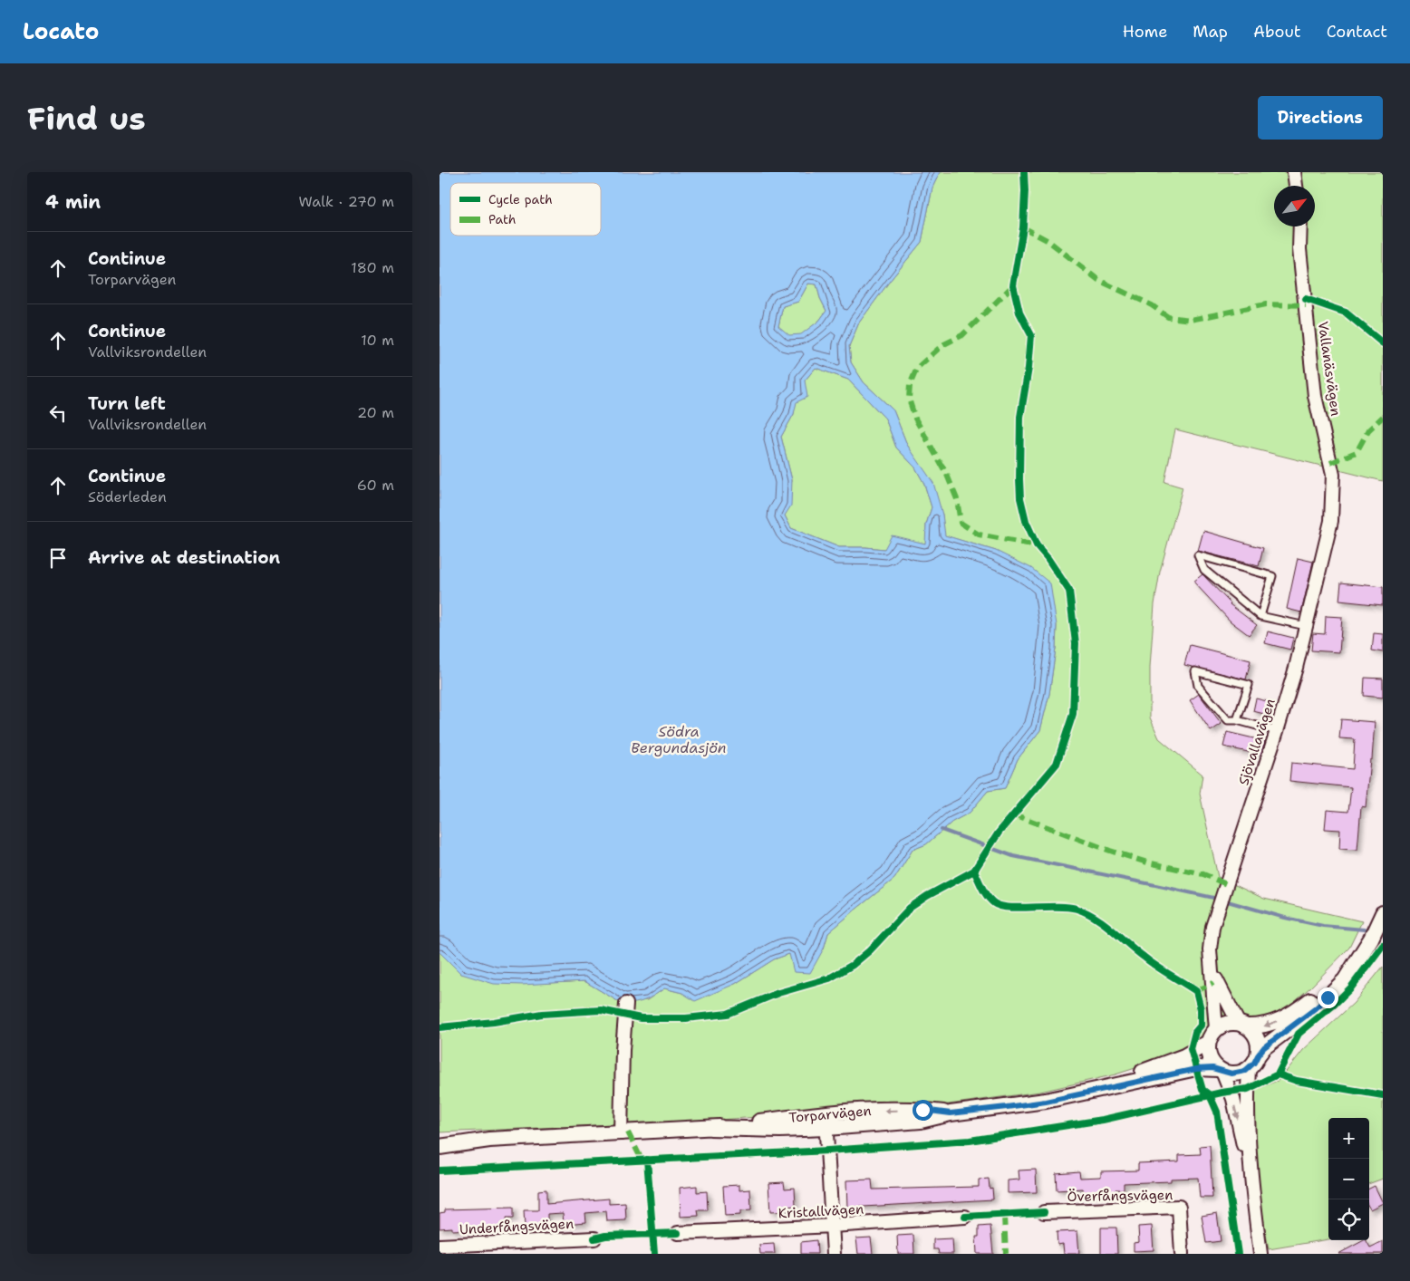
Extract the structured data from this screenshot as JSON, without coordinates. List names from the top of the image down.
{
  "streets": {
    "street": [
      "Vallanäsvägen",
      "Sjövallavägen",
      "Torparvägen",
      "Överfångsvägen",
      "Kristallvägen",
      "Underfångsvägen"
    ]
  },
  "crossings": [
    ["Vallanäsvägen", "Sjövallavägen"],
    ["Sjövallavägen", "Torparvägen"]
  ],
  "water": ["Södra Bergundasjön"],
  "legend": ["Cycle path", "Path"],
  "north": "top right",
  "page": {
    "header": "Locato",
    "nav": [
      "Home",
      "Map",
      "About",
      "Contact"
    ],
    "buttons": "Directions",
    "title": "Find us",
    "heading": ["4 min", "Walk · 270 m"],
    "list": [
      ["Continue", "Torparvägen", "180 m"],
      ["Continue", "Vallviksrondellen", "10 m"],
      ["Turn left", "Vallviksrondellen", "20 m"],
      ["Continue", "Söderleden", "60 m"],
      "Arrive at destination"
    ],
    "map_buttons": ["+", "−"]
  }
}
